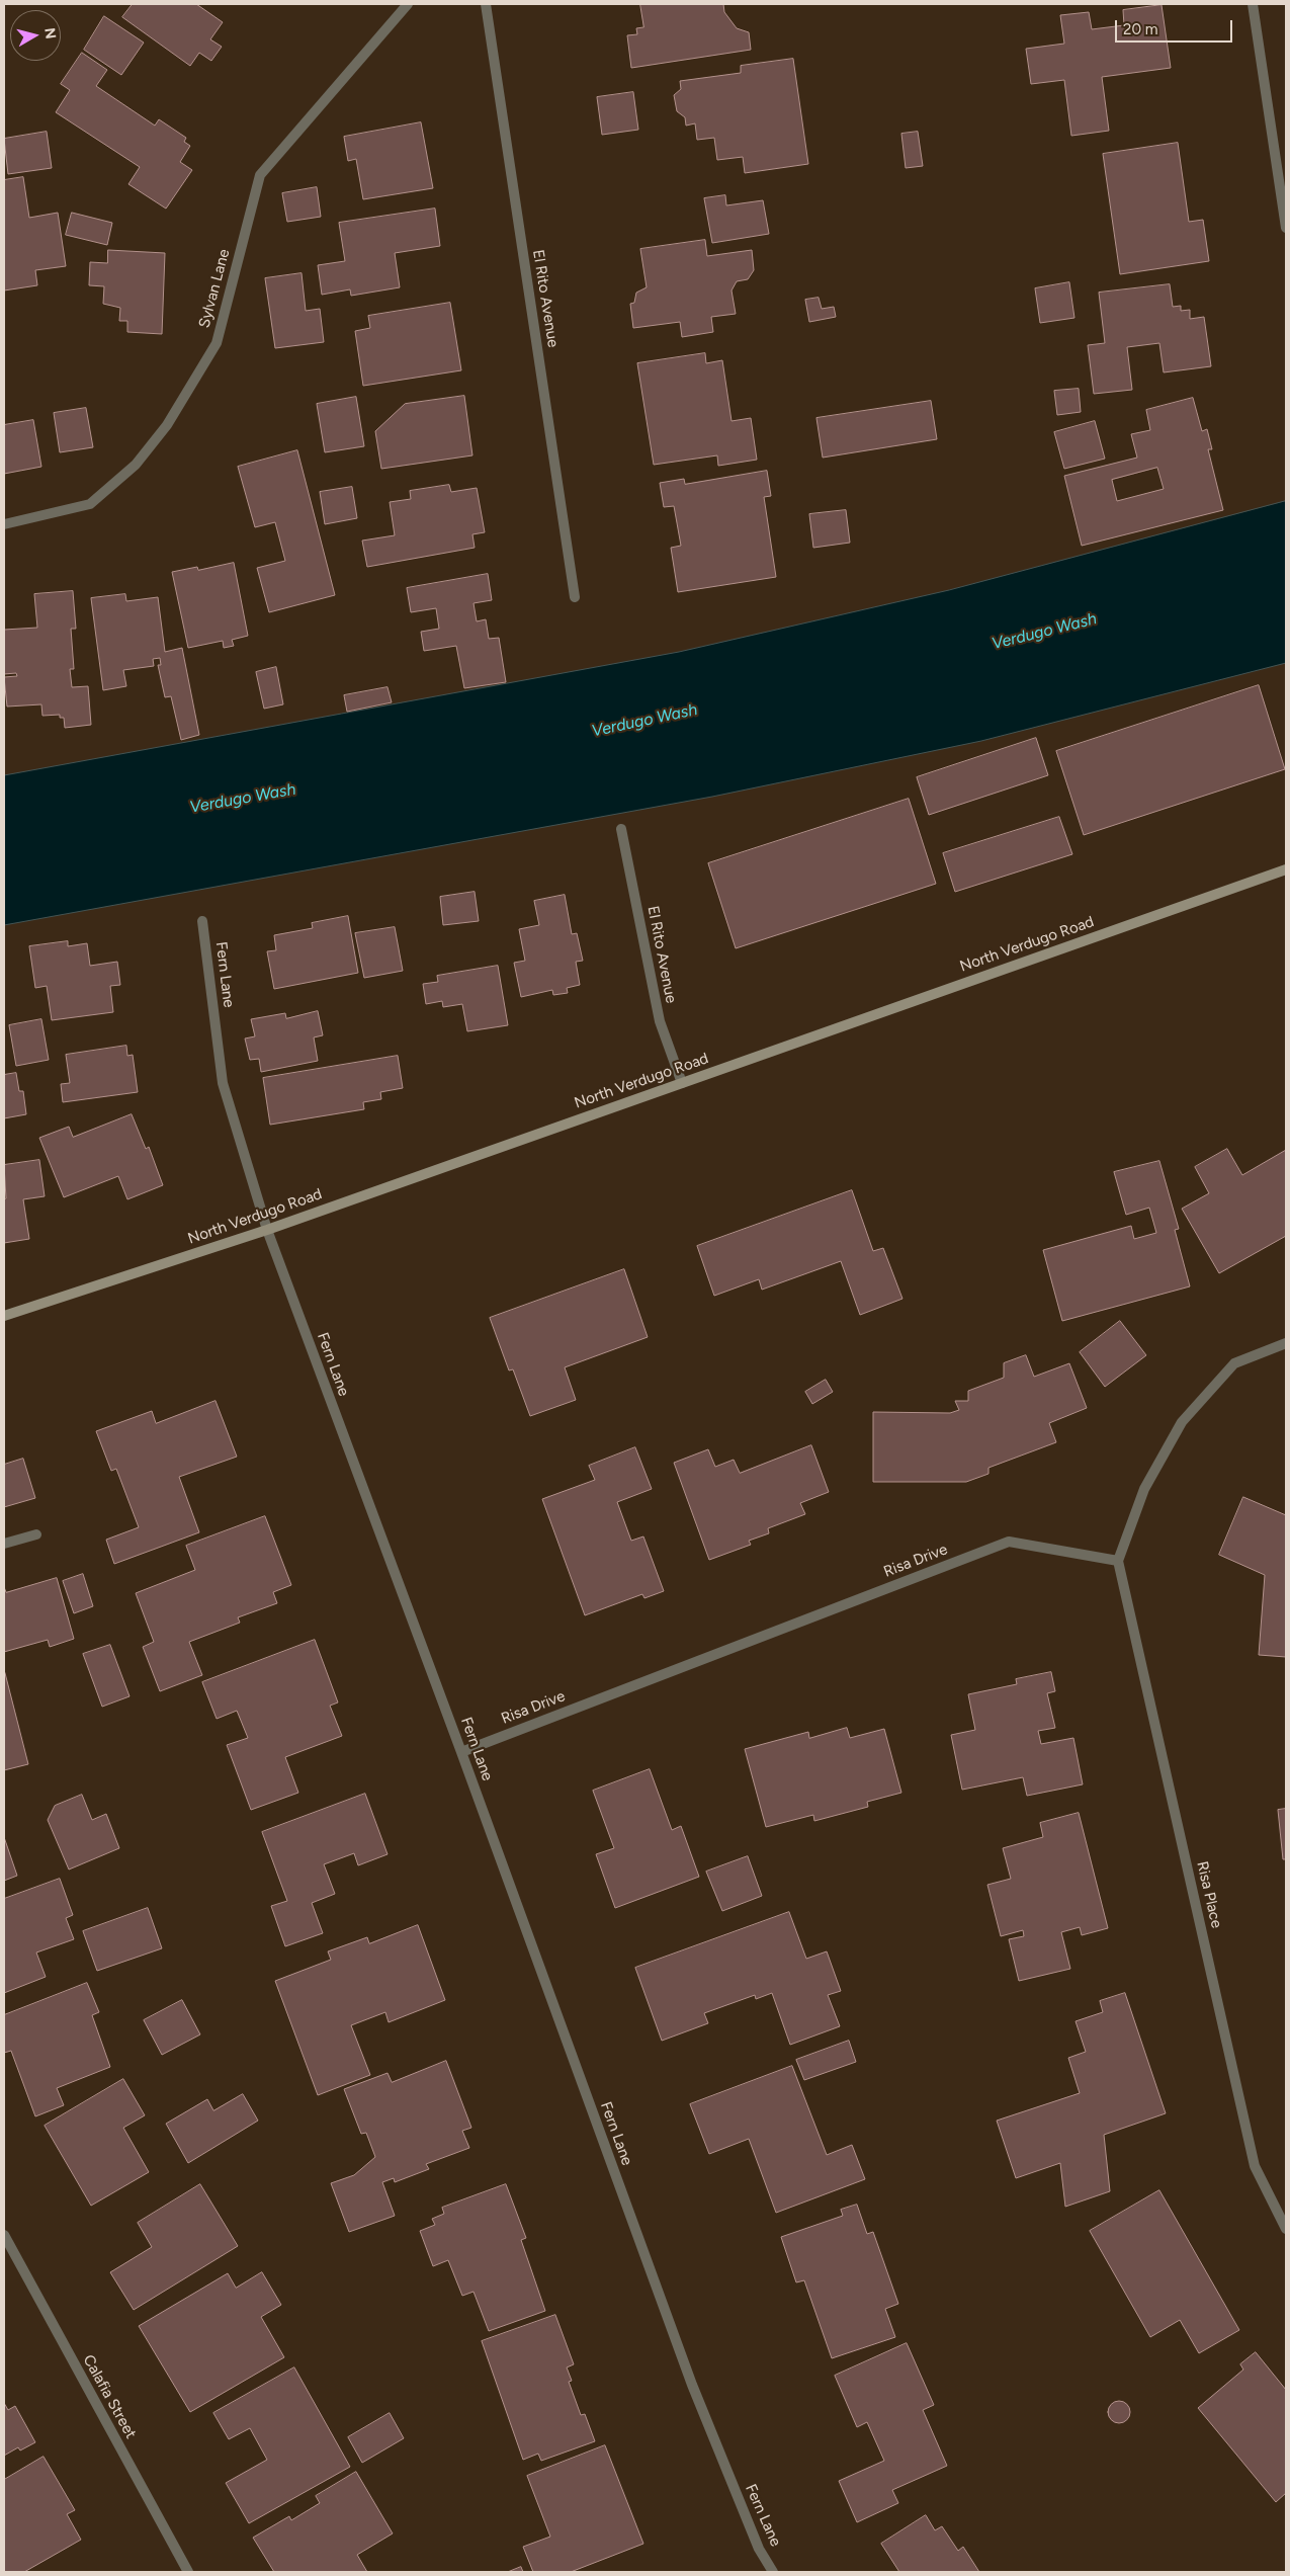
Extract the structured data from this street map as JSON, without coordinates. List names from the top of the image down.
{
  "streets": {
    "main road": ["North Verdugo Road"],
    "street": [
      "Sylvan Lane",
      "El Rito Avenue",
      "Fern Lane",
      "Risa Drive",
      "Risa Place",
      "Calafia Street"
    ]
  },
  "crossings": [
    ["El Rito Avenue", "North Verdugo Road"],
    ["North Verdugo Road", "Fern Lane"],
    ["Fern Lane", "Risa Drive"],
    ["Risa Drive", "Risa Place"]
  ],
  "water": ["Verdugo Wash"],
  "scale_bar": "20 m",
  "north": "right"
}
